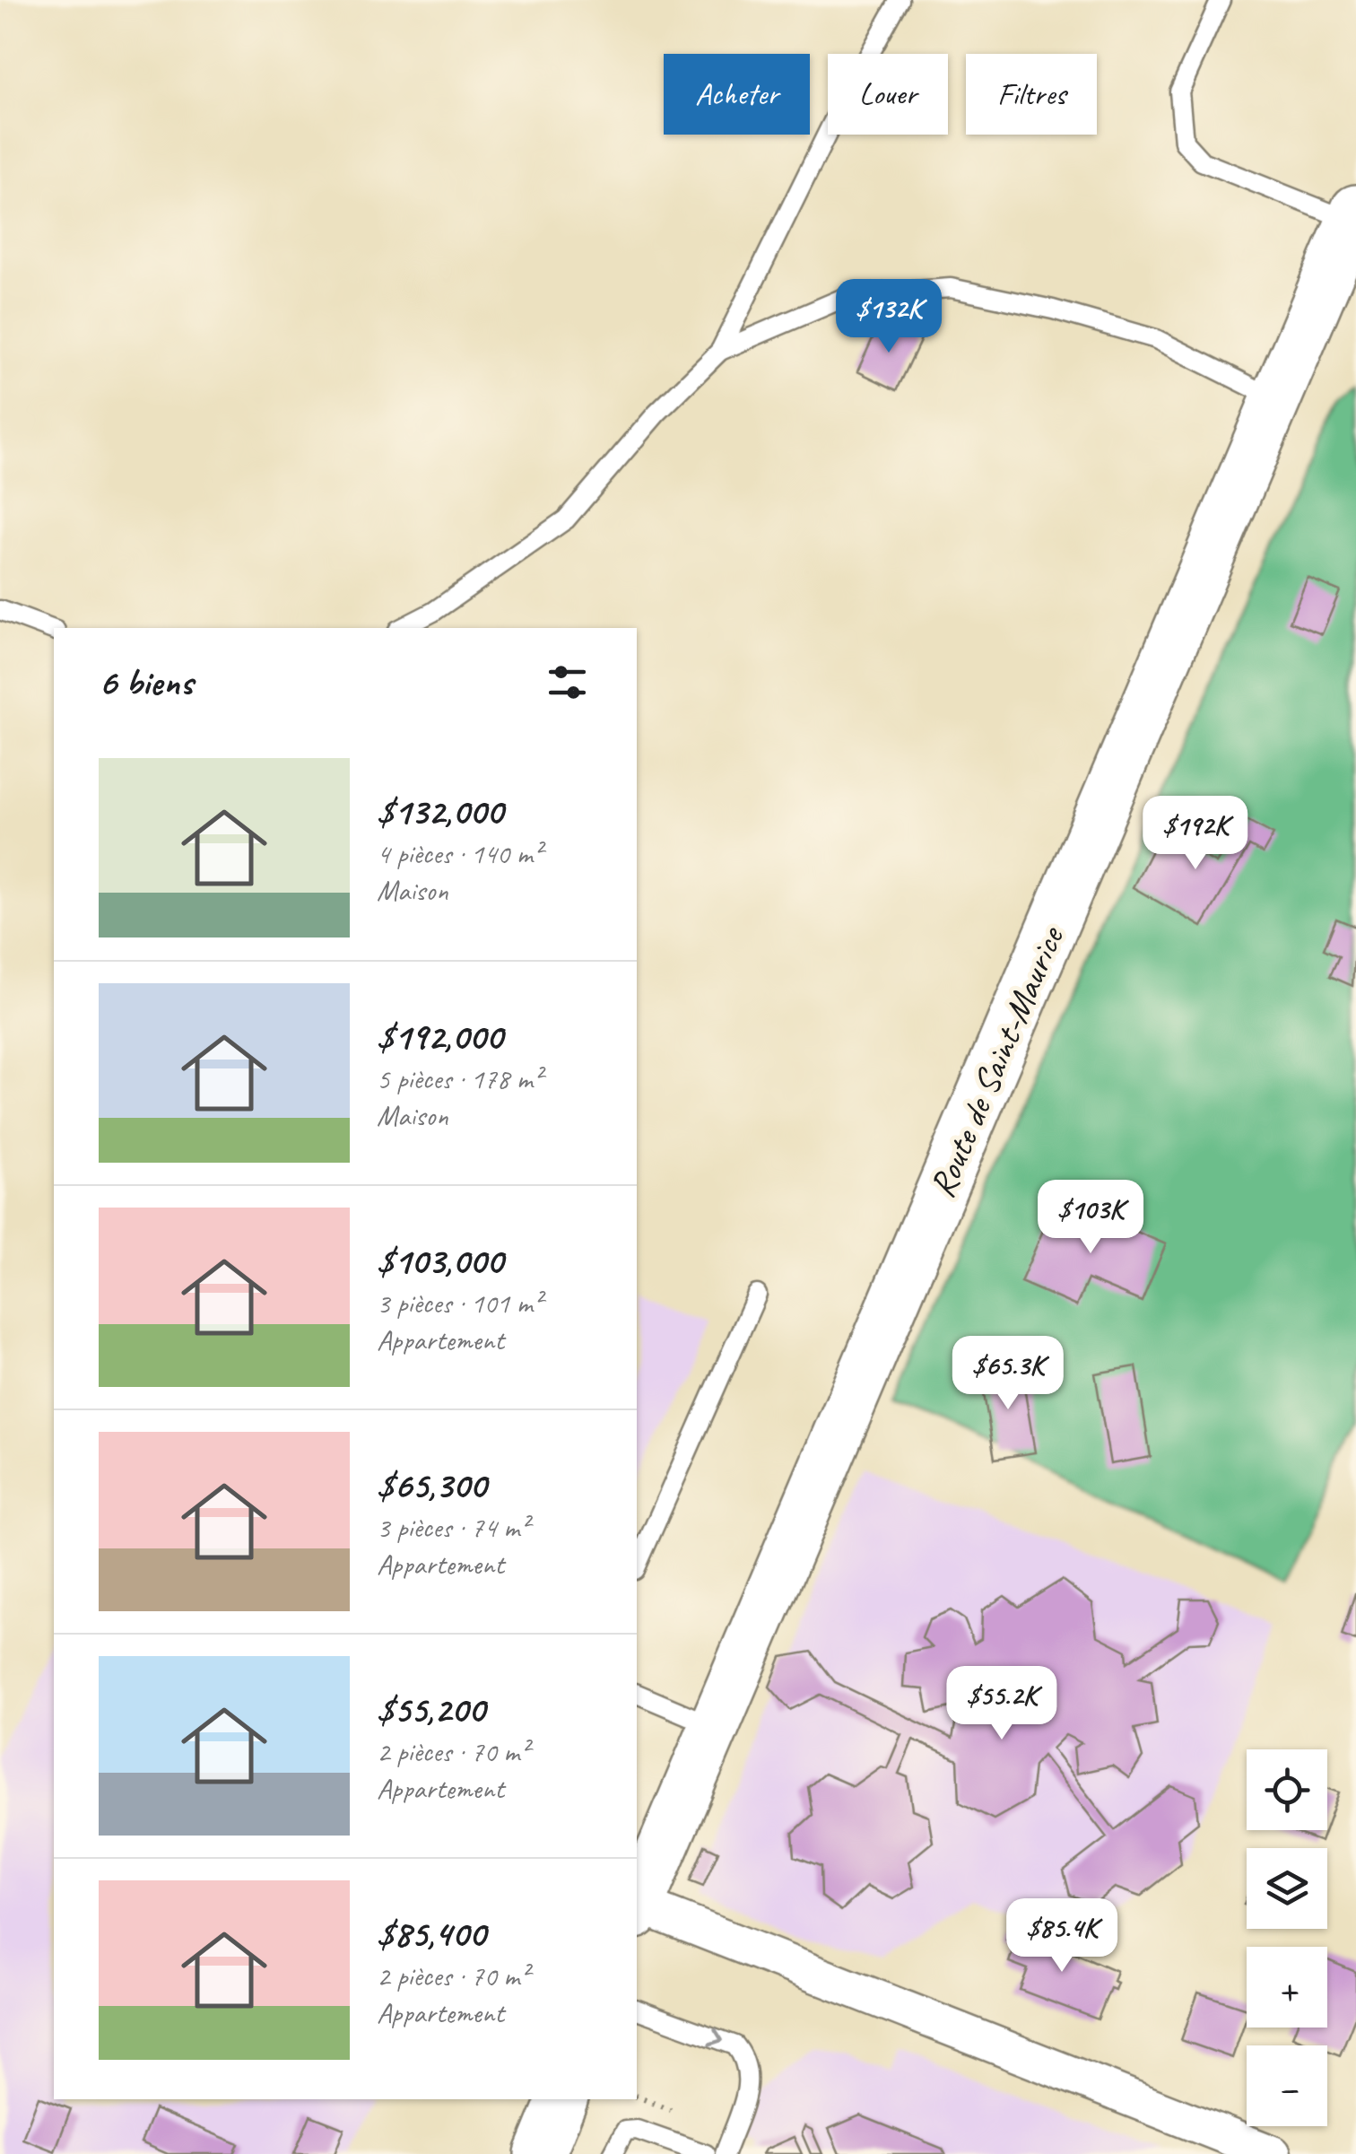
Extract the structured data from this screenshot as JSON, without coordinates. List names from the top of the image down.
{
  "streets": {
    "street": ["Route de Saint-Maurice"]
  },
  "page": {
    "chip": ["Acheter", "Louer", "Filtres"],
    "price": [
      "$132K",
      "$192K",
      "$103K",
      "$65.3K",
      "$55.2K",
      "$85.4K"
    ],
    "heading": "6 biens",
    "list": [
      {
        "name": "$132,000",
        "note": "4 pièces · 140 m² · Maison"
      },
      {
        "name": "$192,000",
        "note": "5 pièces · 178 m² · Maison"
      },
      {
        "name": "$103,000",
        "note": "3 pièces · 101 m² · Appartement"
      },
      {
        "name": "$65,300",
        "note": "3 pièces · 74 m² · Appartement"
      },
      {
        "name": "$55,200",
        "note": "2 pièces · 70 m² · Appartement"
      },
      {
        "name": "$85,400",
        "note": "2 pièces · 70 m² · Appartement"
      }
    ],
    "map_buttons": ["+", "−"]
  }
}
